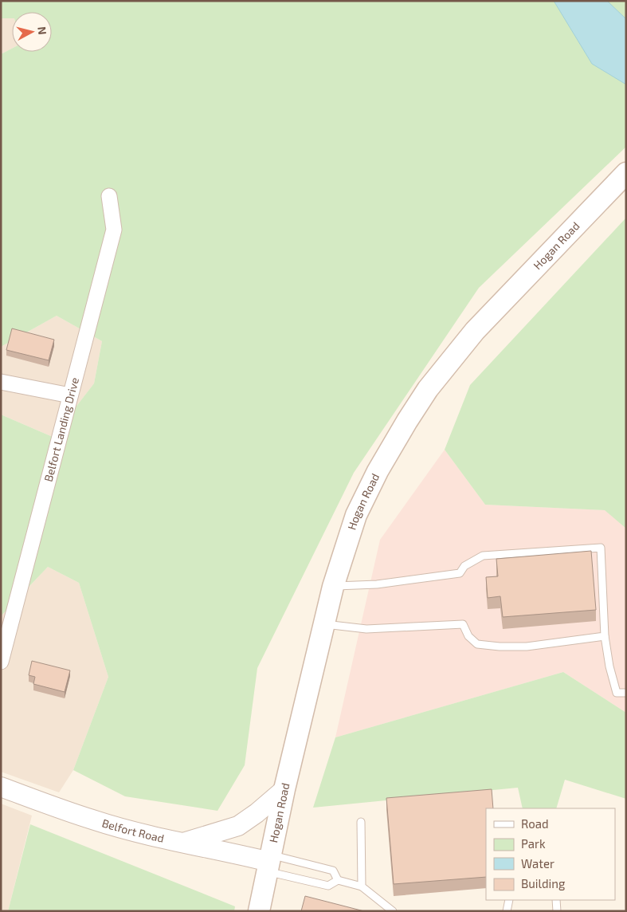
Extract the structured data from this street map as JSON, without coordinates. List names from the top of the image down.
{
  "streets": {
    "main road": ["Hogan Road"],
    "street": ["Belfort Landing Drive", "Belfort Road"]
  },
  "crossings": [
    ["Hogan Road", "Belfort Road"]
  ],
  "legend": [
    "Road",
    "Park",
    "Water",
    "Building"
  ],
  "north": "right"
}
